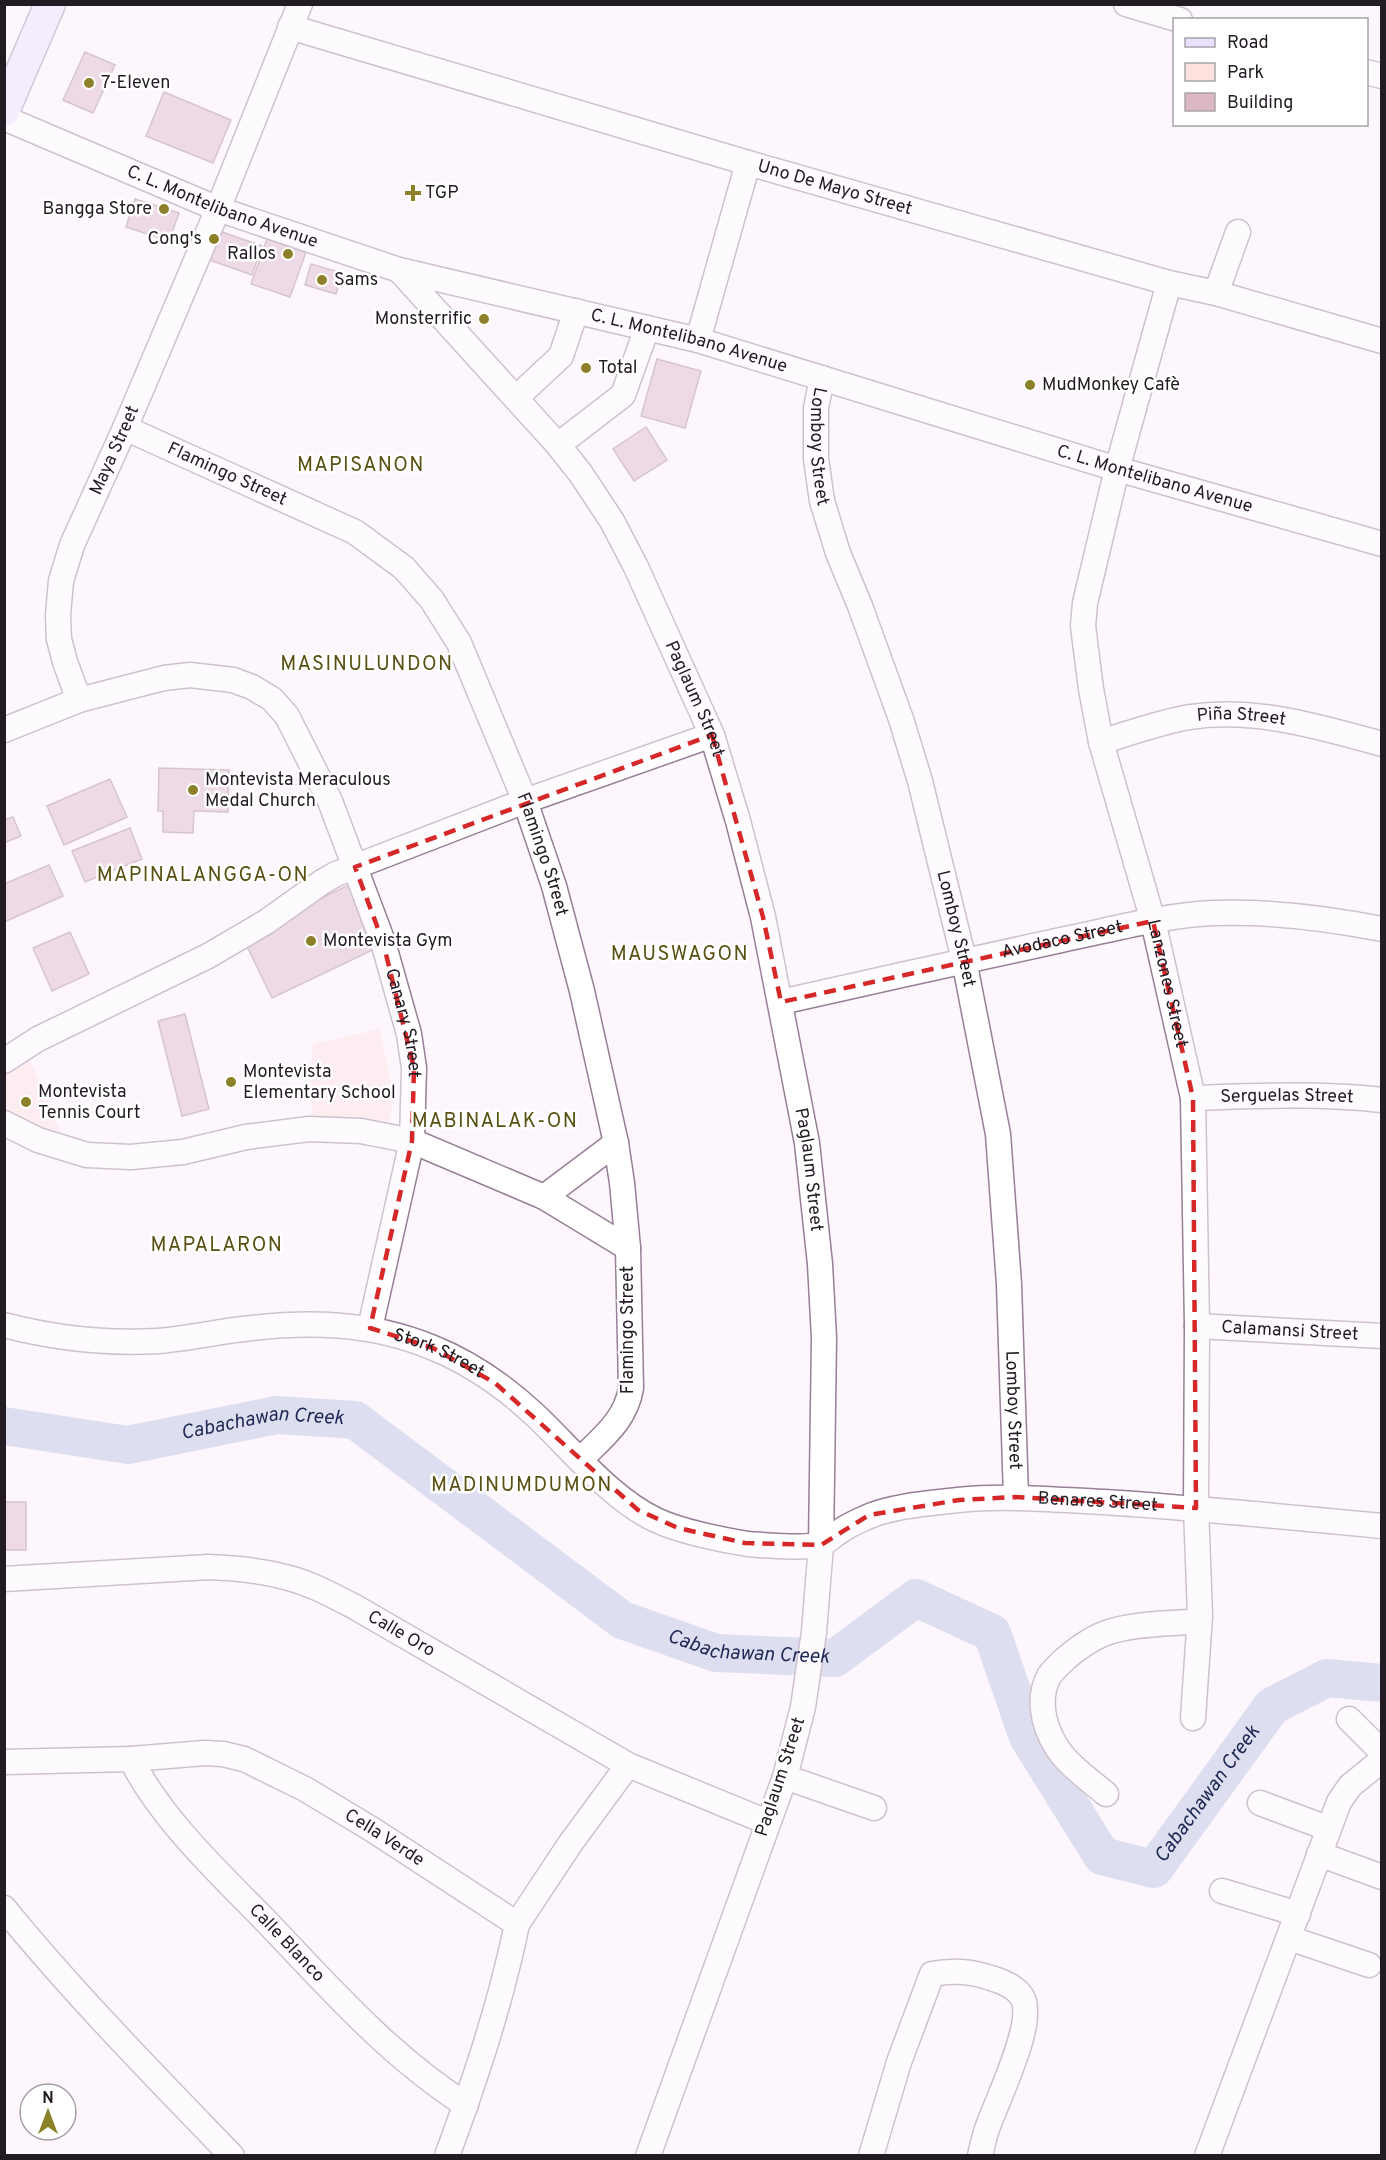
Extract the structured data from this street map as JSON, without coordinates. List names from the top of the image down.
{
  "streets": {
    "street": [
      "Uno De Mayo Street",
      "C. L. Montelibano Avenue",
      "Lomboy Street",
      "Maya Street",
      "Flamingo Street",
      "Paglaum Street",
      "Piña Street",
      "Avodaco Street",
      "Lanzones Street",
      "Canary Street",
      "Serguelas Street",
      "Calamansi Street",
      "Stork Street",
      "Benares Street",
      "Calle Oro",
      "Cella Verde",
      "Calle Blanco"
    ]
  },
  "crossings": [
    ["Uno De Mayo Street", "Maya Street"],
    ["Uno De Mayo Street", "Lanzones Street"],
    ["C. L. Montelibano Avenue", "Lomboy Street"],
    ["C. L. Montelibano Avenue", "Maya Street"],
    ["C. L. Montelibano Avenue", "Paglaum Street"],
    ["C. L. Montelibano Avenue", "Lanzones Street"],
    ["Lomboy Street", "Avodaco Street"],
    ["Lomboy Street", "Benares Street"],
    ["Maya Street", "Flamingo Street"],
    ["Maya Street", "Canary Street"],
    ["Flamingo Street", "Stork Street"],
    ["Paglaum Street", "Avodaco Street"],
    ["Paglaum Street", "Stork Street"],
    ["Paglaum Street", "Benares Street"],
    ["Paglaum Street", "Calle Oro"],
    ["Piña Street", "Lanzones Street"],
    ["Avodaco Street", "Lanzones Street"],
    ["Lanzones Street", "Serguelas Street"],
    ["Lanzones Street", "Calamansi Street"],
    ["Lanzones Street", "Benares Street"],
    ["Canary Street", "Stork Street"],
    ["Stork Street", "Benares Street"],
    ["Cella Verde", "Calle Blanco"]
  ],
  "districts": [
    "MAPISANON",
    "MASINULUNDON",
    "MAPINALANGGA-ON",
    "MAUSWAGON",
    "MABINALAK-ON",
    "MAPALARON",
    "MADINUMDUMON"
  ],
  "water": ["Cabachawan Creek"],
  "places": {
    "other": [
      "7-Eleven",
      "Bangga Store",
      "Cong's",
      "Rallos",
      "Sams",
      "Monsterrific",
      "Total",
      "MudMonkey Cafè",
      "Montevista Meraculous Medal Church",
      "Montevista Gym",
      "Montevista Elementary School",
      "Montevista Tennis Court"
    ],
    "health": ["TGP"]
  },
  "legend": ["Road", "Park", "Building"],
  "north": "top"
}
